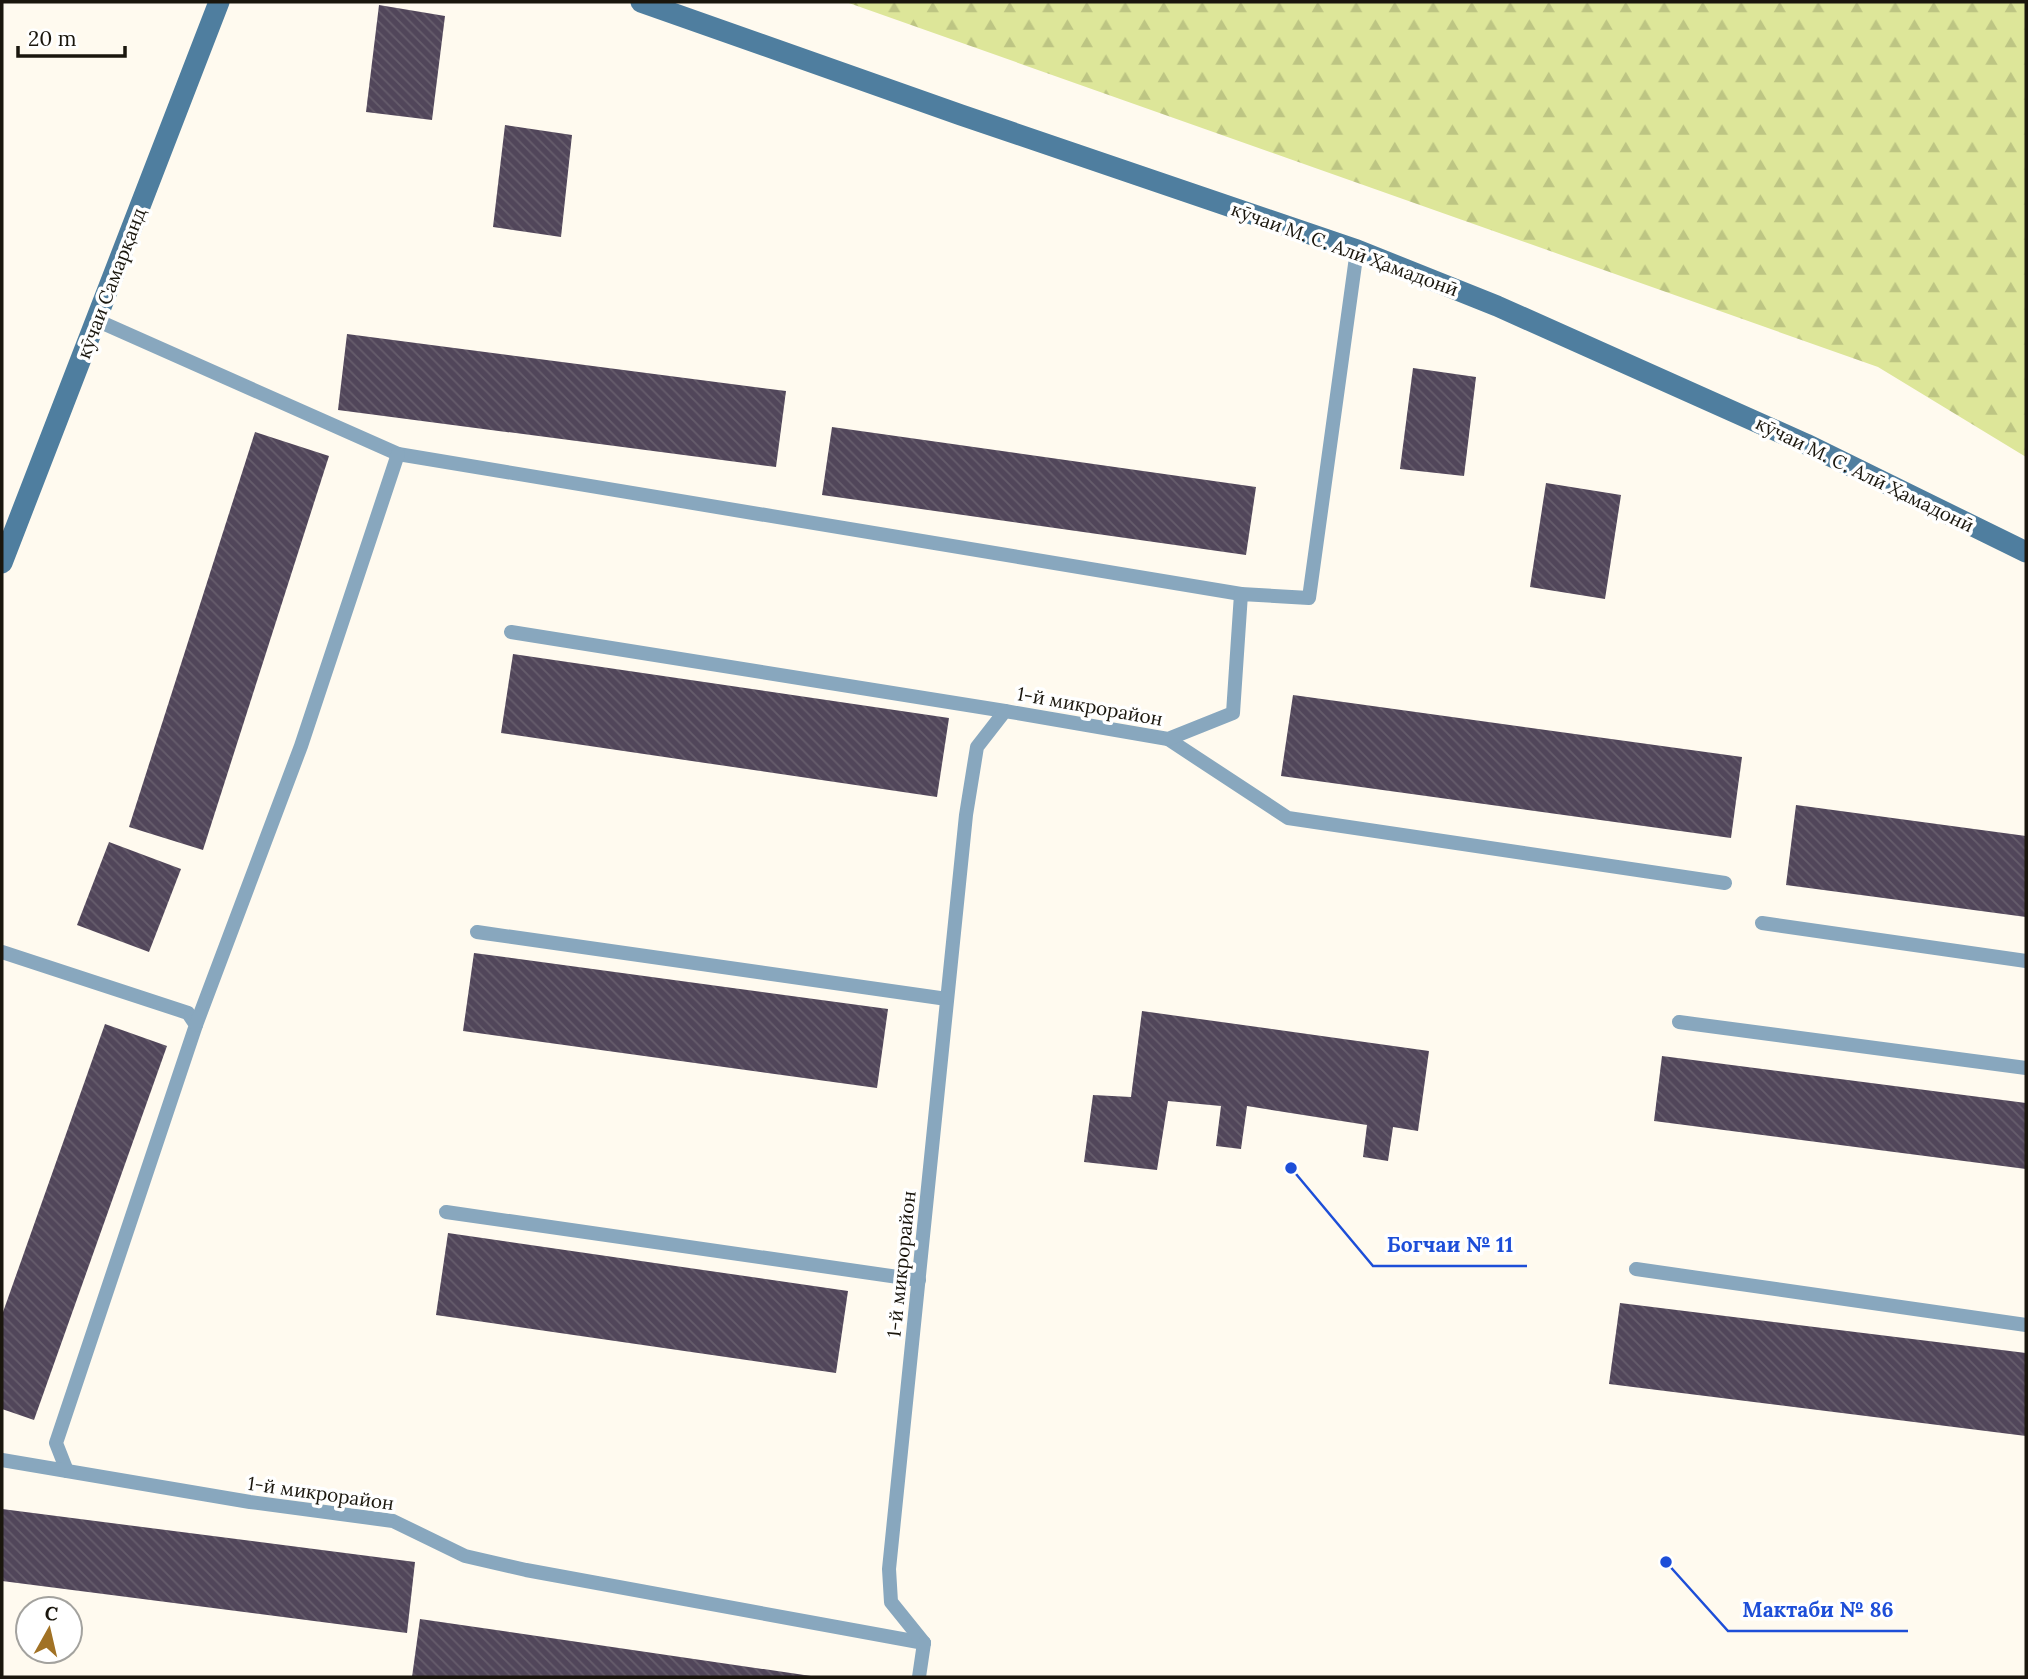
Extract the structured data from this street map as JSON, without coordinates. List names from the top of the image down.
{
  "streets": {
    "street": ["кӯчаи М. С. Алӣ Ҳамадонӣ", "кӯчаи Самарқанд"],
    "lane": ["1-й микрорайон"]
  },
  "places": ["Богчаи № 11", "Мактаби № 86"],
  "scale_bar": "20 m",
  "north": "top"
}
